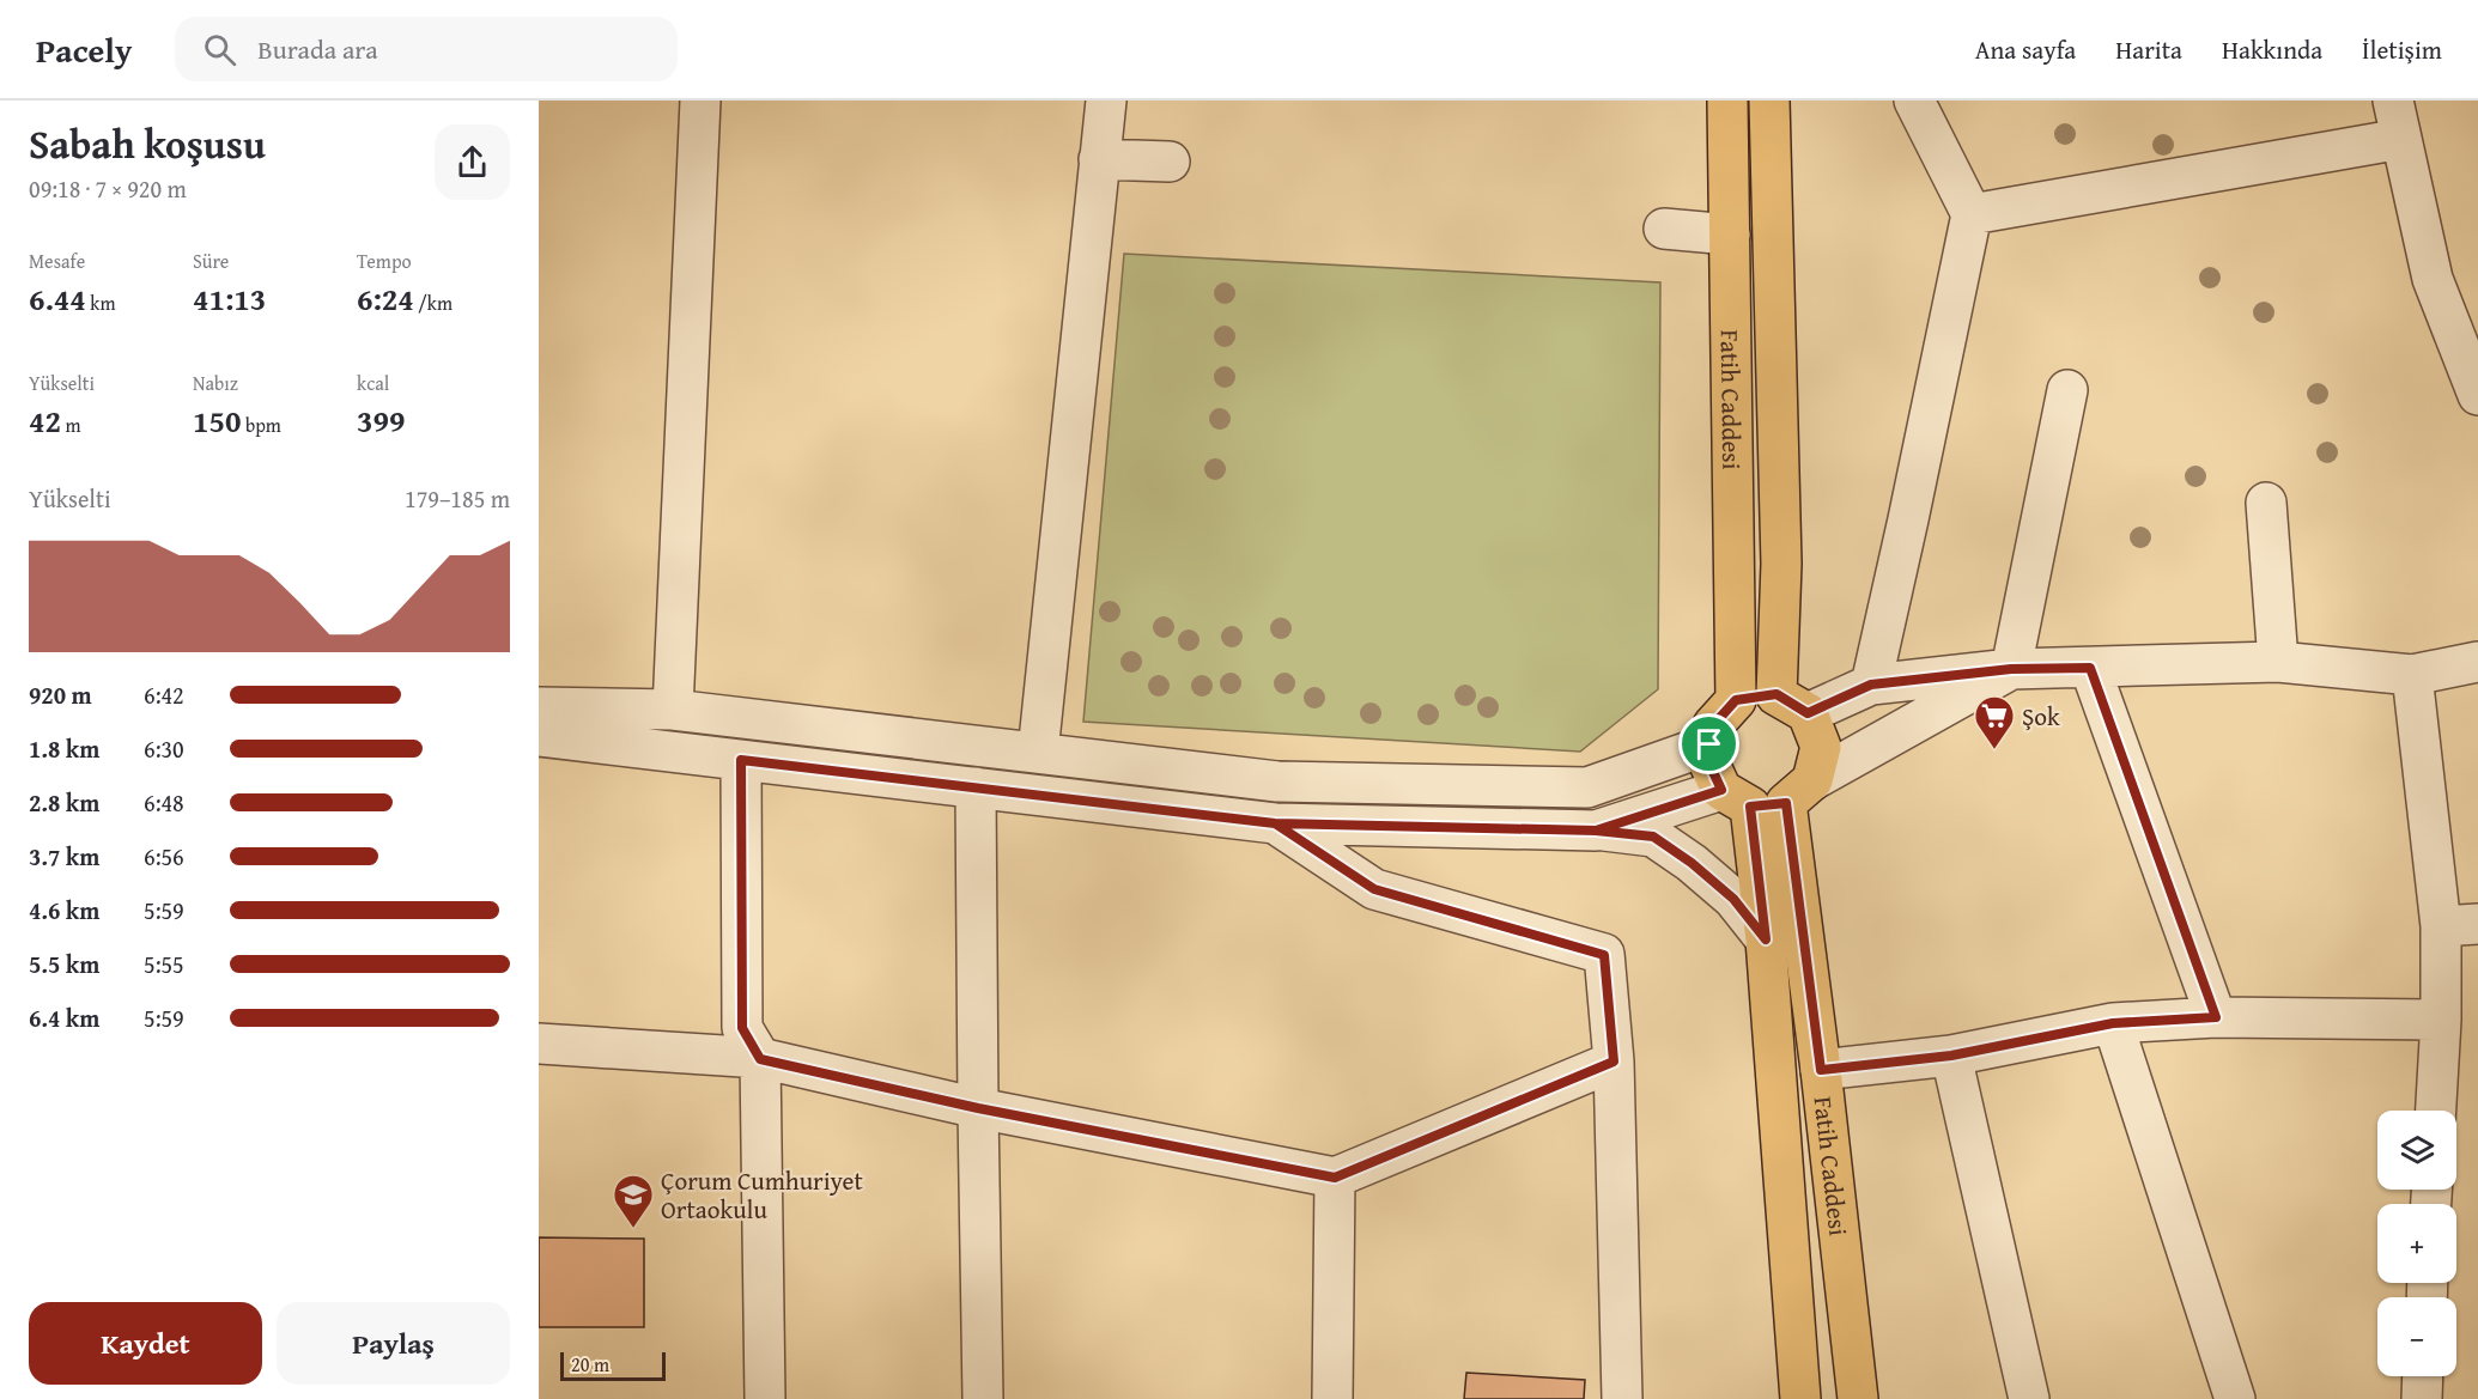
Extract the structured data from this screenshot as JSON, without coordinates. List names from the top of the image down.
{
  "streets": {
    "main road": ["Fatih Caddesi"]
  },
  "places": {
    "supermarket": ["Şok"],
    "school or university": ["Çorum Cumhuriyet Ortaokulu"]
  },
  "scale_bar": "20 m",
  "page": {
    "header": "Pacely",
    "search": "Burada ara",
    "nav": [
      "Ana sayfa",
      "Harita",
      "Hakkında",
      "İletişim"
    ],
    "heading": ["Sabah koşusu", "09:18 · 7 × 920 m"],
    "stats": [
      ["Mesafe", "6.44 km"],
      ["Süre", "41:13"],
      ["Tempo", "6:24 /km"],
      ["Yükselti", "42 m"],
      ["Nabız", "150 bpm"],
      ["kcal", "399"]
    ],
    "chart": ["Yükselti", "179–185 m"],
    "list": [
      {
        "name": "920 m",
        "note": "6:42"
      },
      {
        "name": "1.8 km",
        "note": "6:30"
      },
      {
        "name": "2.8 km",
        "note": "6:48"
      },
      {
        "name": "3.7 km",
        "note": "6:56"
      },
      {
        "name": "4.6 km",
        "note": "5:59"
      },
      {
        "name": "5.5 km",
        "note": "5:55"
      },
      {
        "name": "6.4 km",
        "note": "5:59"
      }
    ],
    "map_buttons": ["+", "−"],
    "buttons": ["Kaydet", "Paylaş"],
    "scale": "20 m"
  }
}
